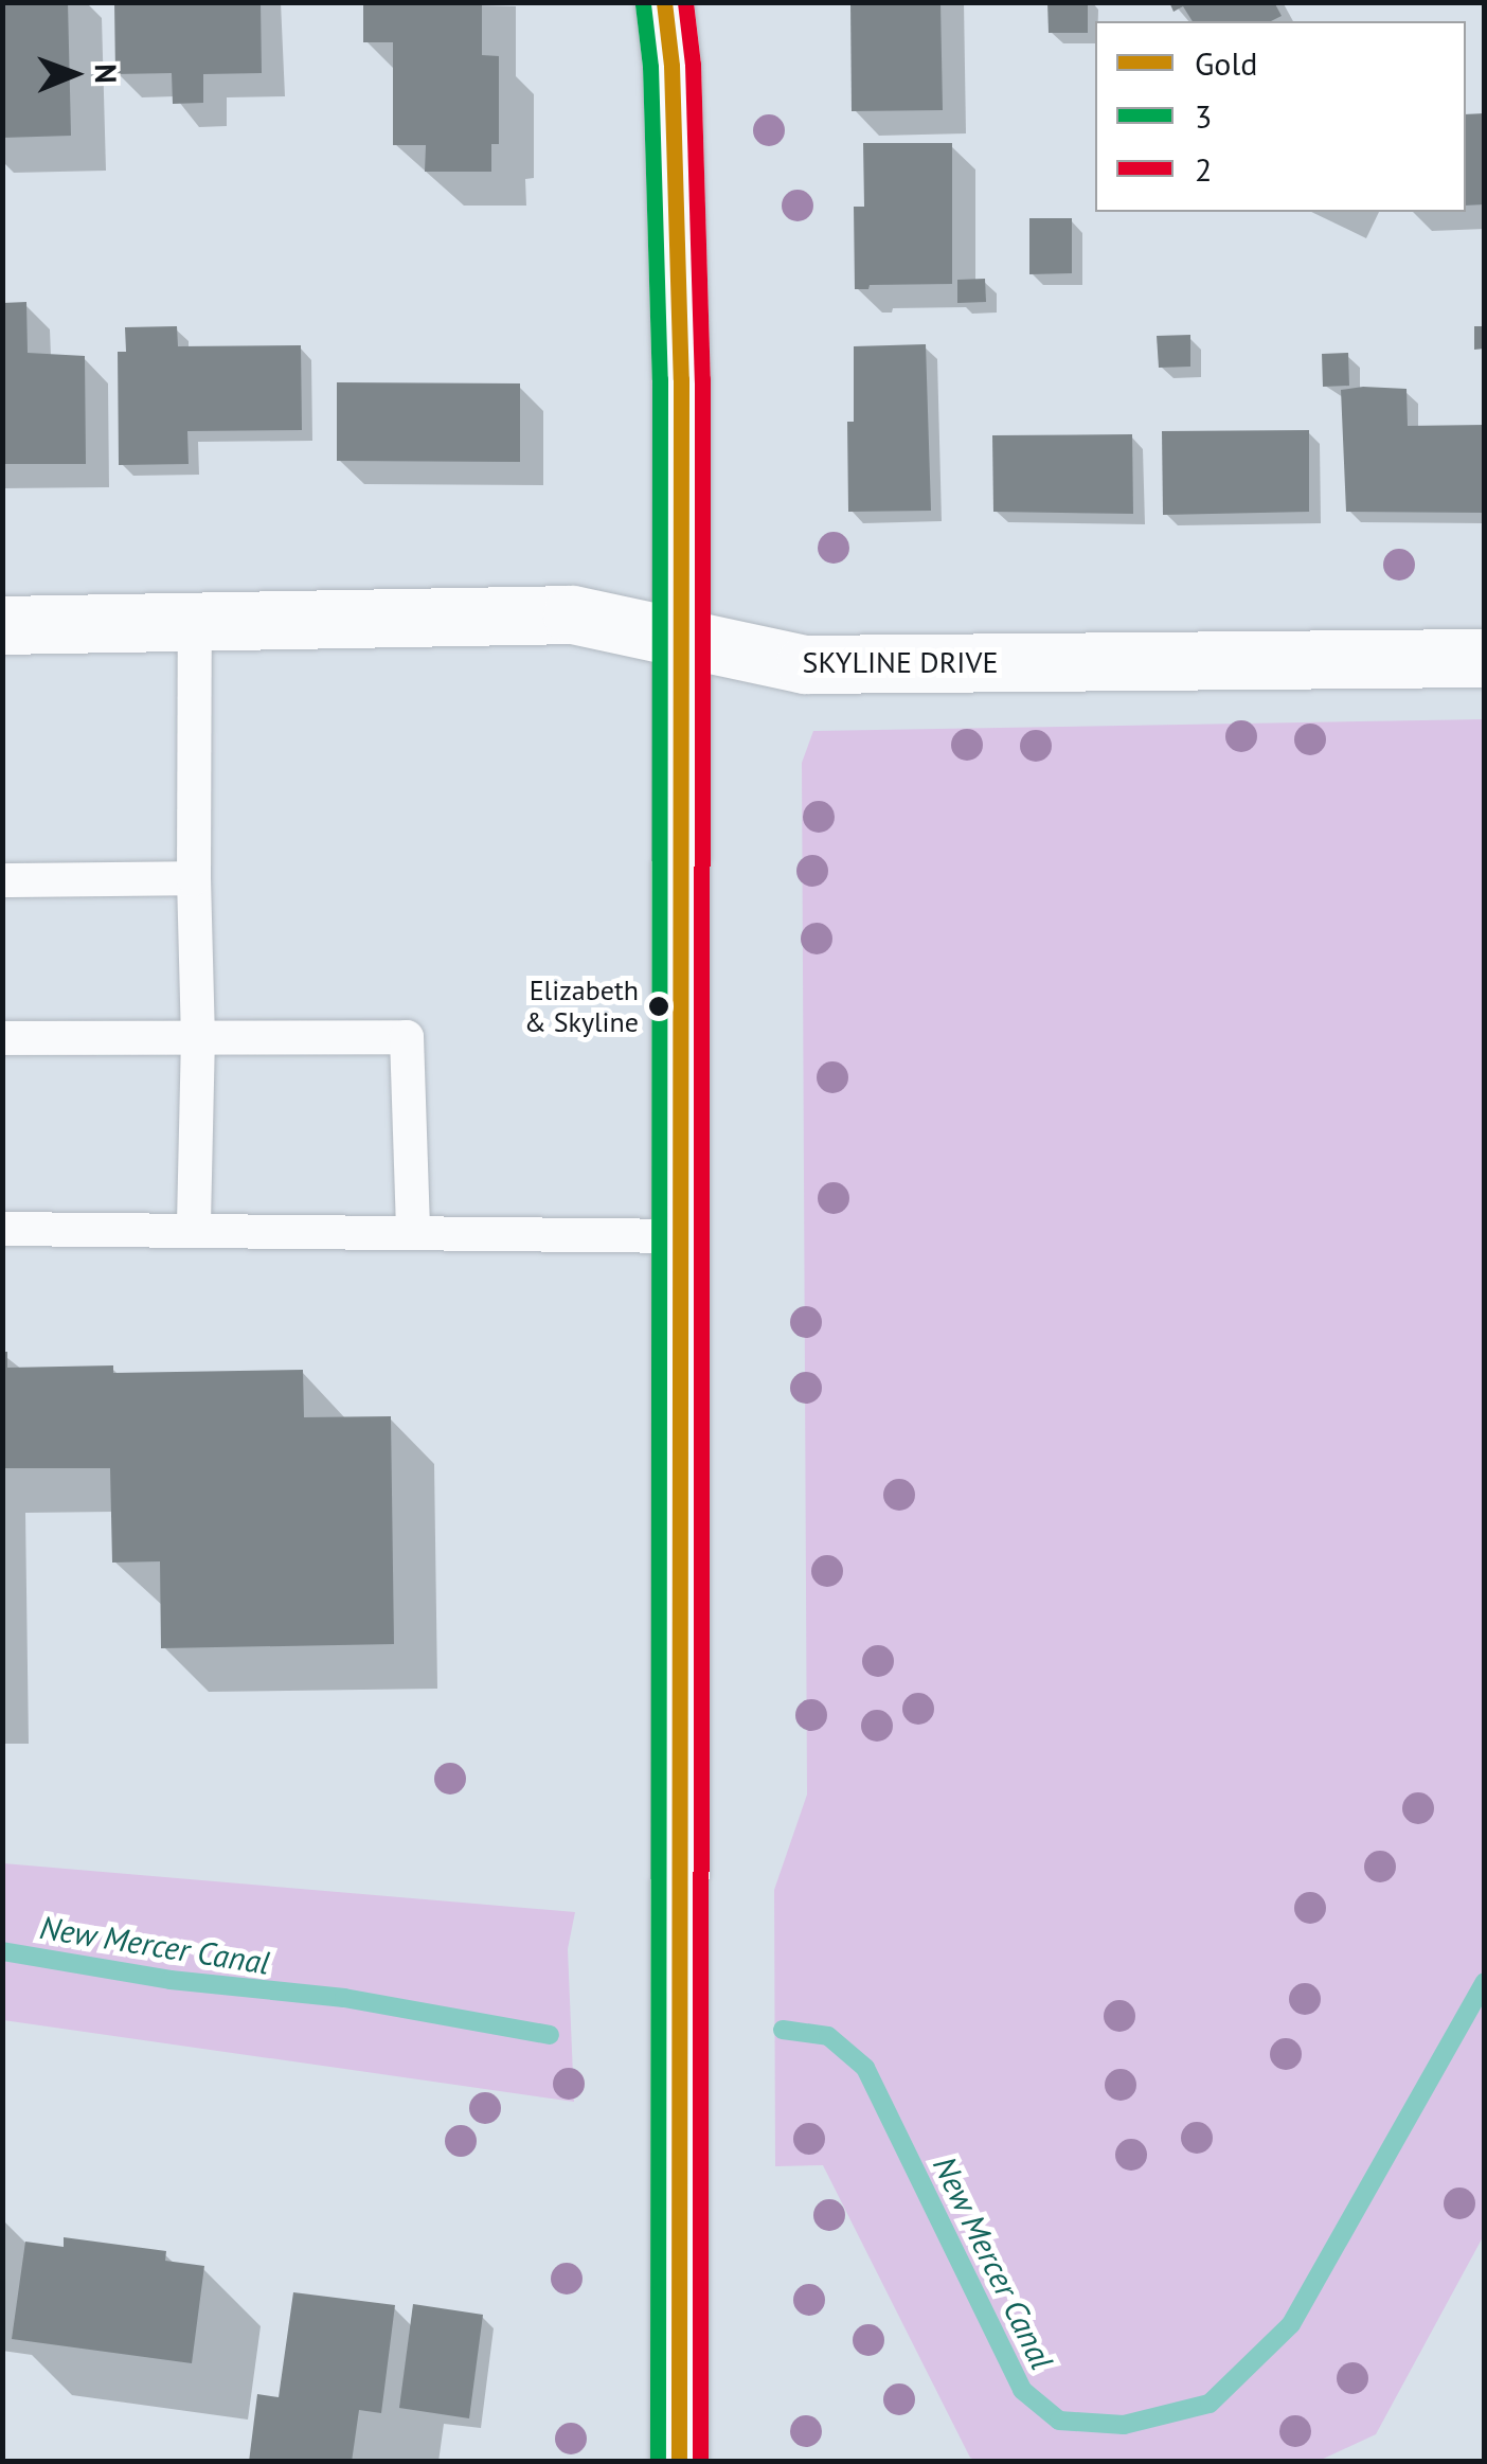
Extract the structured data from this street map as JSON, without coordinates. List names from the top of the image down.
{
  "streets": {
    "main road": ["SKYLINE DRIVE"]
  },
  "water": ["New Mercer Canal"],
  "places": ["Elizabeth & Skyline"],
  "lines": ["transit line Gold", "transit line 2", "transit line 3"],
  "legend": ["Gold", "3", "2"],
  "north": "right"
}
